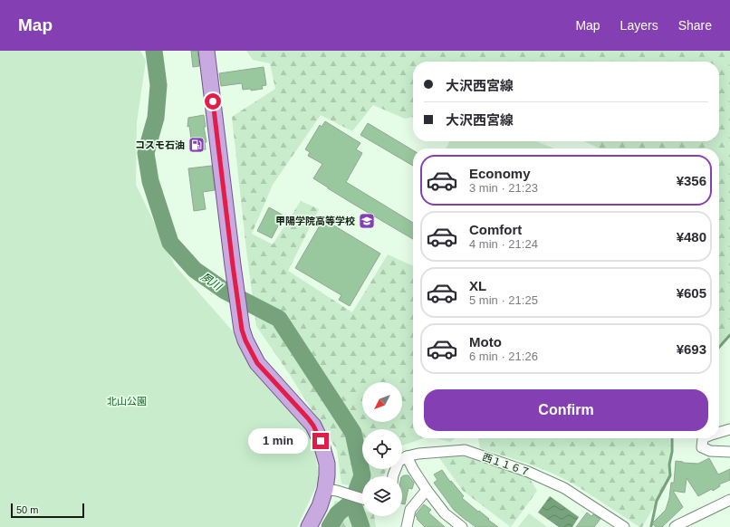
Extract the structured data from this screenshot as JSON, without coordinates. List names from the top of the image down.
{
  "streets": {
    "street": ["西１１６７"]
  },
  "water": ["夙川"],
  "parks": ["北山公園"],
  "places": {
    "fuel station": ["コスモ石油"],
    "school or university": ["甲陽学院高等学校"]
  },
  "scale_bar": "50 m",
  "north": "bottom left",
  "page": {
    "header": "Map",
    "nav": ["Map", "Layers", "Share"],
    "banner": ["大沢西宮線", "大沢西宮線"],
    "list": [
      {
        "name": "Economy",
        "note": "3 min · 21:23",
        "value": "¥356"
      },
      {
        "name": "Comfort",
        "note": "4 min · 21:24",
        "value": "¥480"
      },
      {
        "name": "XL",
        "note": "5 min · 21:25",
        "value": "¥605"
      },
      {
        "name": "Moto",
        "note": "6 min · 21:26",
        "value": "¥693"
      }
    ],
    "buttons": "Confirm",
    "bubble": "1 min",
    "scale": "50 m"
  }
}
